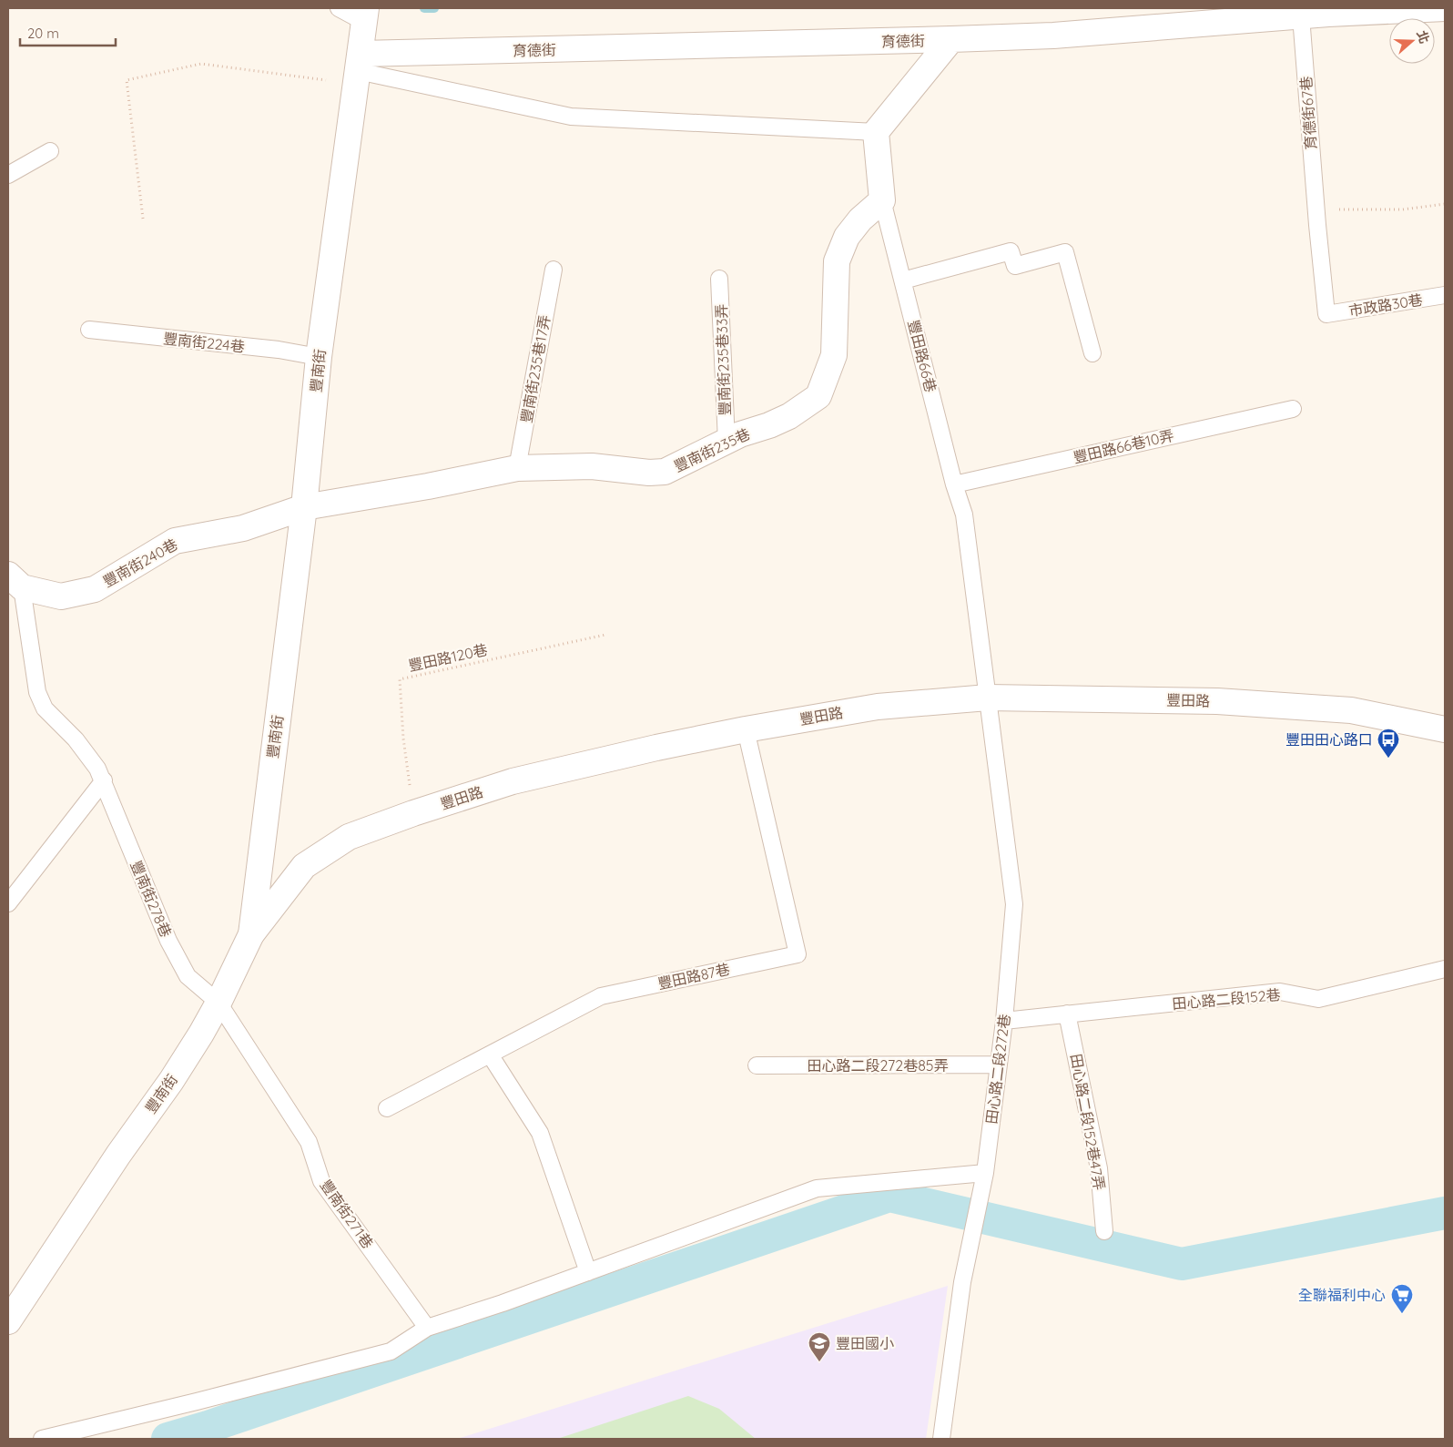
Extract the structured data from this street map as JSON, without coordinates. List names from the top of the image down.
{
  "streets": {
    "street": [
      "育德街",
      "豐田路66巷",
      "豐南街",
      "豐南街235巷",
      "豐南街240巷",
      "豐田路"
    ],
    "lane": [
      "育德街67巷",
      "市政路30巷",
      "豐南街224巷",
      "豐南街235巷33弄",
      "豐南街235巷17弄",
      "豐田路66巷10弄",
      "豐南街278巷",
      "豐田路87巷",
      "田心路二段152巷",
      "田心路二段272巷85弄",
      "田心路二段272巷",
      "田心路二段152巷47弄",
      "豐南街271巷"
    ],
    "path": ["豐田路120巷"]
  },
  "crossings": [
    ["育德街", "育德街67巷"],
    ["育德街", "豐南街"],
    ["育德街67巷", "市政路30巷"],
    ["豐南街224巷", "豐南街"],
    ["豐田路66巷", "豐田路66巷10弄"],
    ["豐田路66巷", "豐南街235巷"],
    ["豐田路66巷", "豐田路"],
    ["豐田路66巷", "田心路二段272巷"],
    ["豐南街235巷33弄", "豐南街235巷"],
    ["豐南街235巷17弄", "豐南街235巷"],
    ["豐南街", "豐南街235巷"],
    ["豐南街", "豐南街240巷"],
    ["豐南街", "豐田路"],
    ["豐南街", "豐南街278巷"],
    ["豐南街", "豐南街271巷"],
    ["豐南街235巷", "豐南街240巷"],
    ["豐南街240巷", "豐南街278巷"],
    ["豐田路120巷", "豐田路"],
    ["豐田路", "豐田路87巷"],
    ["豐田路", "田心路二段272巷"],
    ["豐南街278巷", "豐南街271巷"],
    ["田心路二段152巷", "田心路二段272巷"],
    ["田心路二段152巷", "田心路二段152巷47弄"],
    ["田心路二段272巷85弄", "田心路二段272巷"]
  ],
  "places": {
    "bus stop": ["豐田田心路口"],
    "supermarket": ["全聯福利中心"],
    "school or university": ["豐田國小"]
  },
  "scale_bar": "20 m",
  "north": "right"
}
